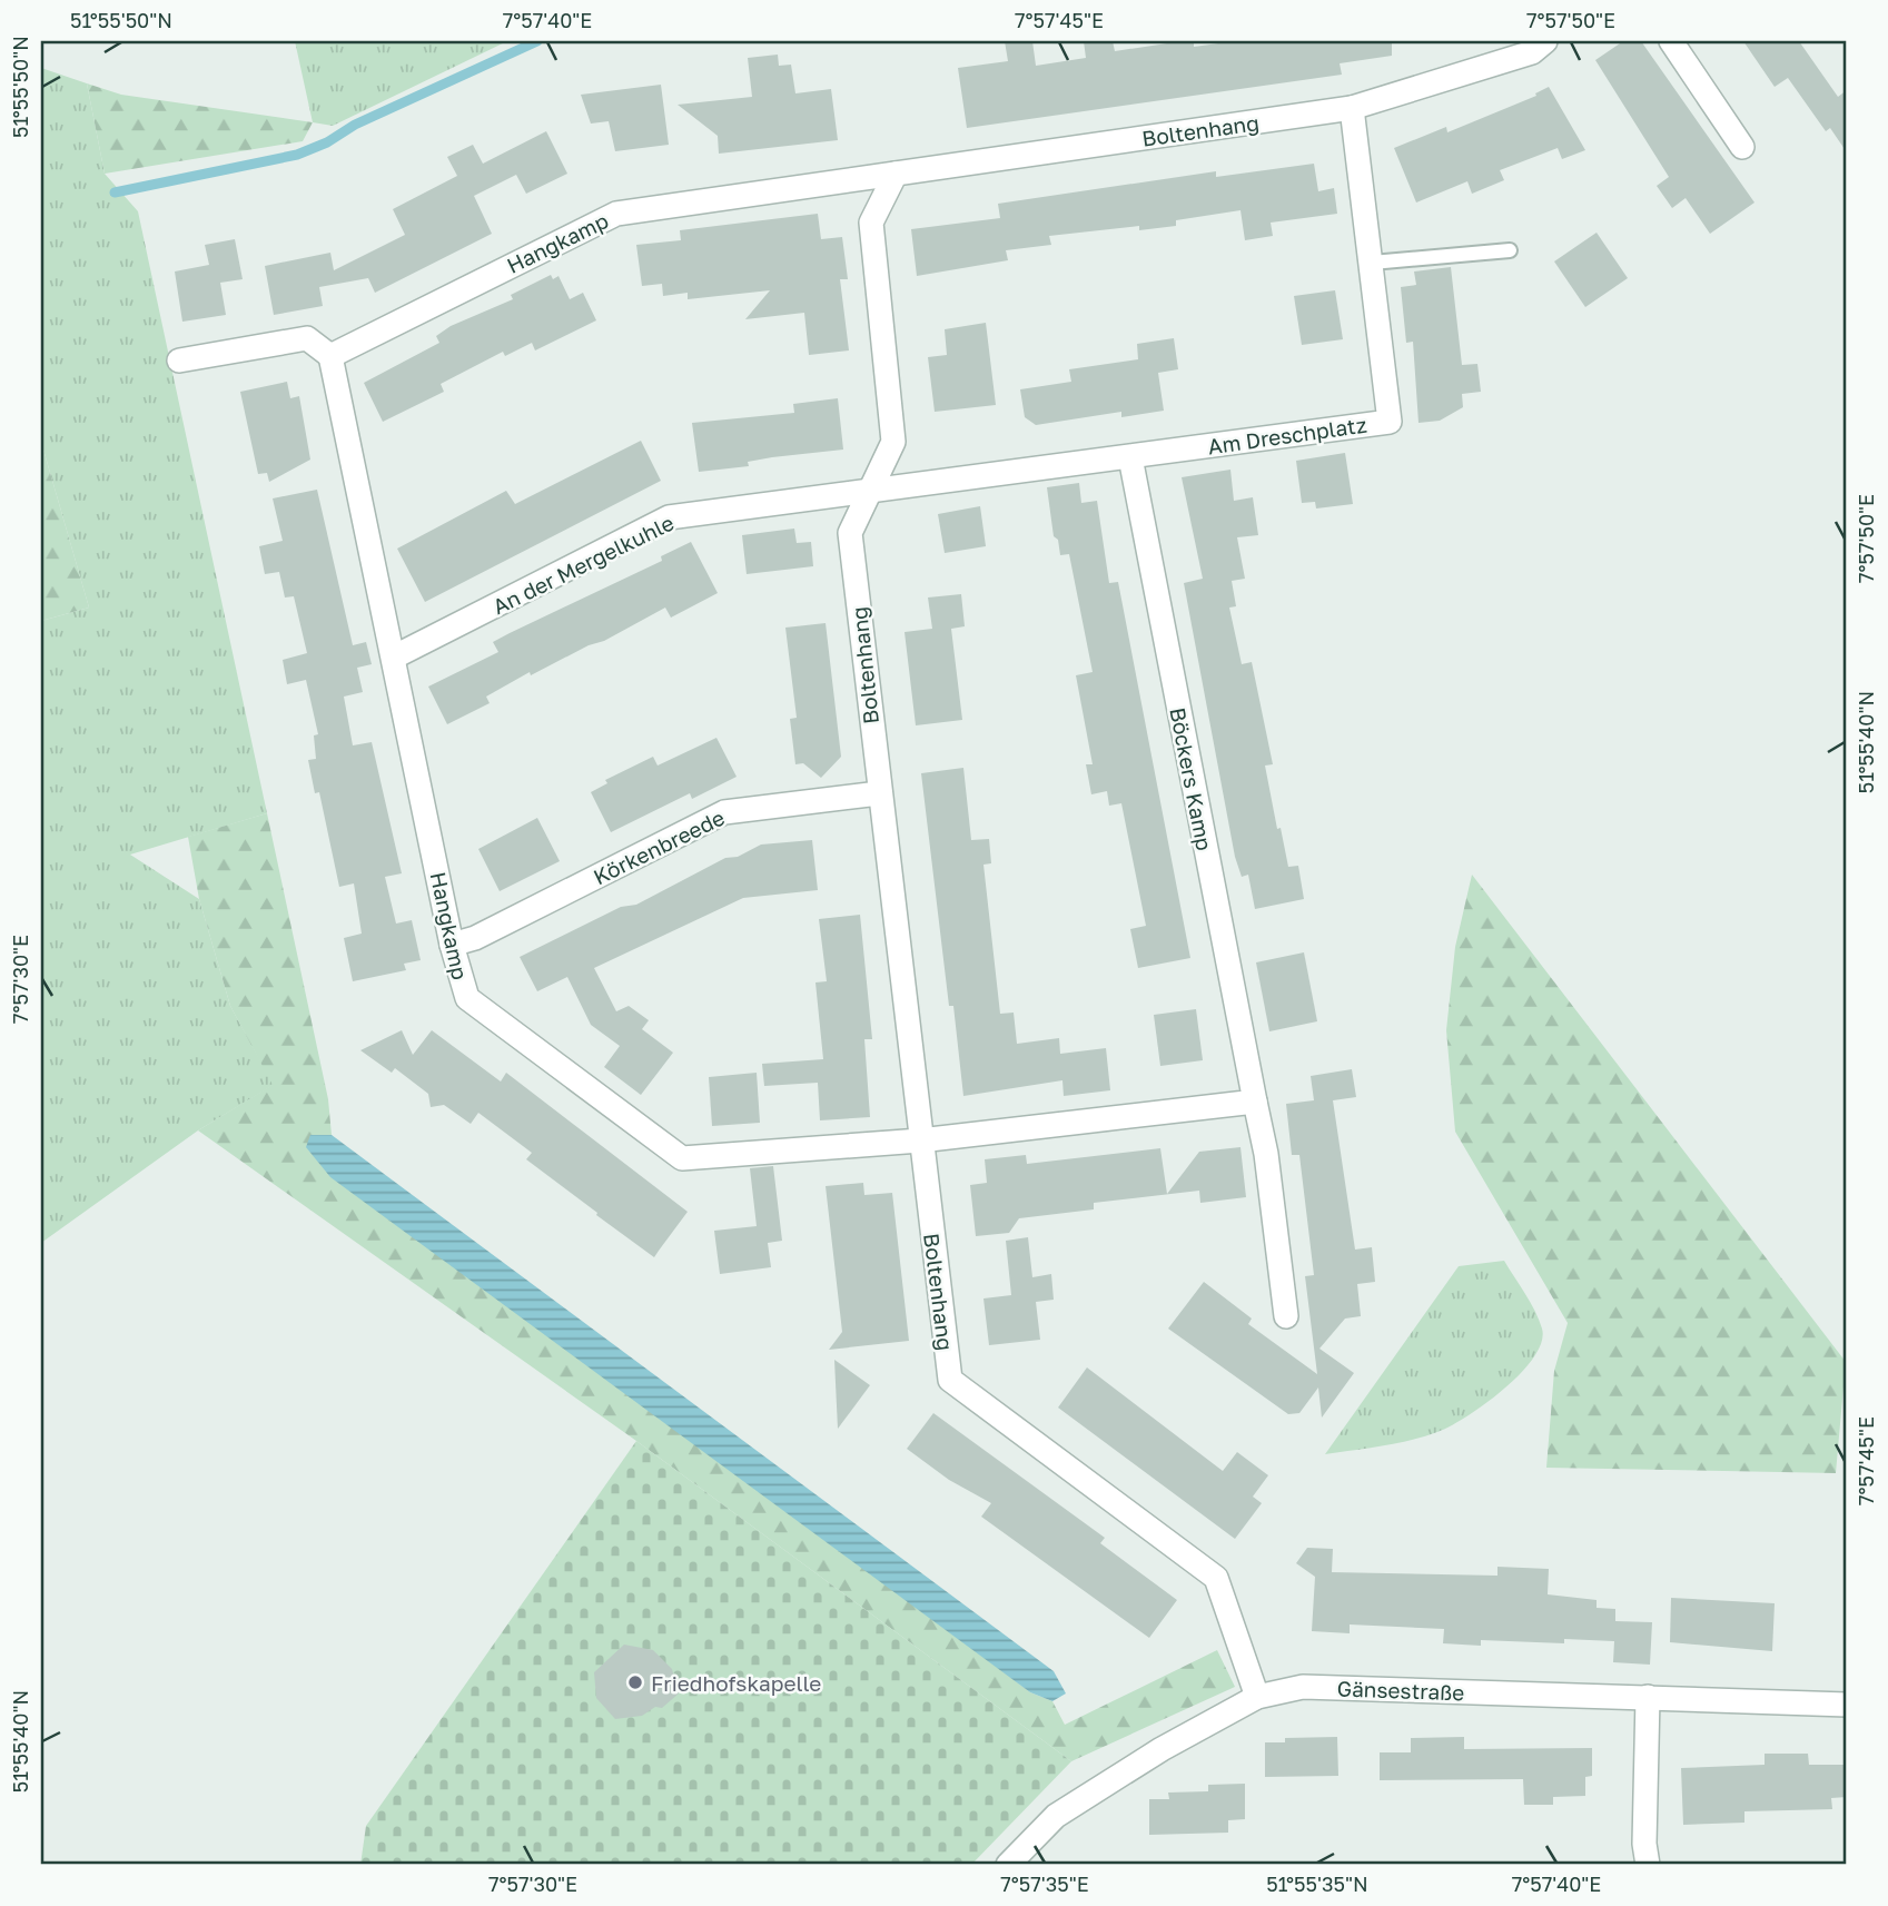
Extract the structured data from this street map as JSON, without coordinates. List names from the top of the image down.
{
  "streets": {
    "street": [
      "Boltenhang",
      "Hangkamp",
      "Am Dreschplatz",
      "An der Mergelkuhle",
      "Böckers Kamp",
      "Körkenbreede",
      "Gänsestraße"
    ]
  },
  "crossings": [
    ["Boltenhang", "Hangkamp"],
    ["Boltenhang", "Am Dreschplatz"],
    ["Boltenhang", "An der Mergelkuhle"],
    ["Boltenhang", "Körkenbreede"],
    ["Boltenhang", "Gänsestraße"],
    ["Hangkamp", "An der Mergelkuhle"],
    ["Hangkamp", "Körkenbreede"],
    ["Am Dreschplatz", "An der Mergelkuhle"],
    ["Am Dreschplatz", "Böckers Kamp"]
  ],
  "places": ["Friedhofskapelle"],
  "coordinates": [
    "51°55'50\"N",
    "7°57'40\"E",
    "7°57'45\"E",
    "7°57'50\"E",
    "51°55'40\"N",
    "7°57'30\"E",
    "7°57'35\"E",
    "51°55'35\"N"
  ]
}
